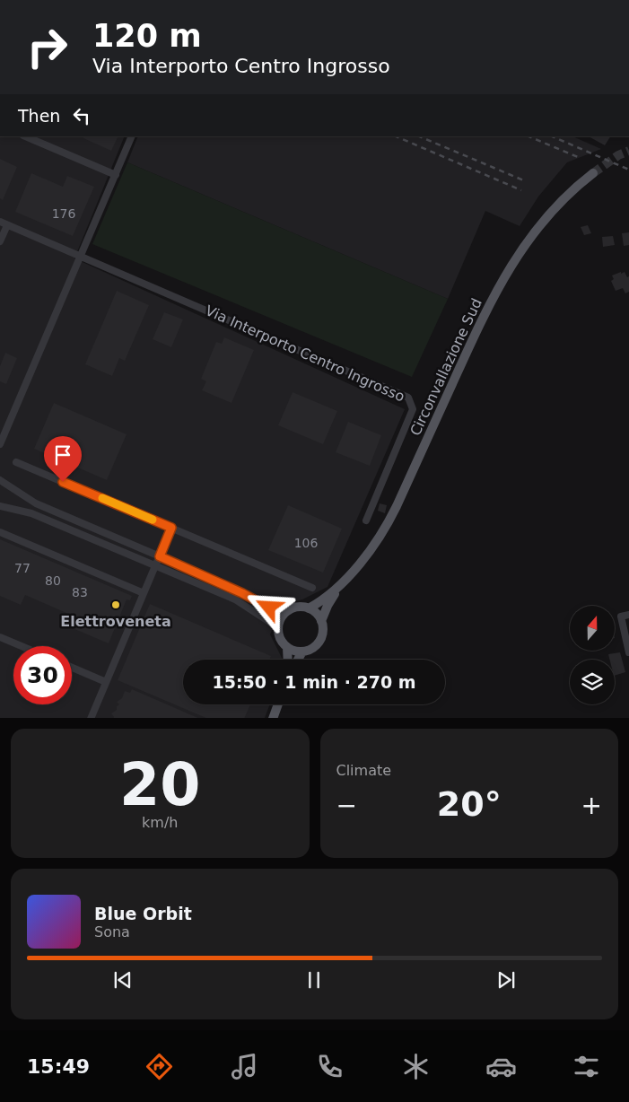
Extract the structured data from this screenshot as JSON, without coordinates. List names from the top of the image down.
{
  "streets": {
    "main road": ["Circonvallazione Sud"],
    "street": ["Via Interporto Centro Ingrosso"]
  },
  "places": ["Elettroveneta"],
  "house_numbers": [
    "176",
    "106",
    "77",
    "80",
    "83"
  ],
  "north": "top",
  "page": {
    "turn": ["120 m", "Via Interporto Centro Ingrosso"],
    "then": "Then",
    "limit": "30",
    "trip": "15:50 · 1 min · 270 m",
    "tile": [
      ["20", "km/h"],
      "Climate"
    ],
    "heat": ["−", "20°", "+"],
    "song": ["Blue Orbit", "Sona"],
    "tabs": "15:49"
  }
}
